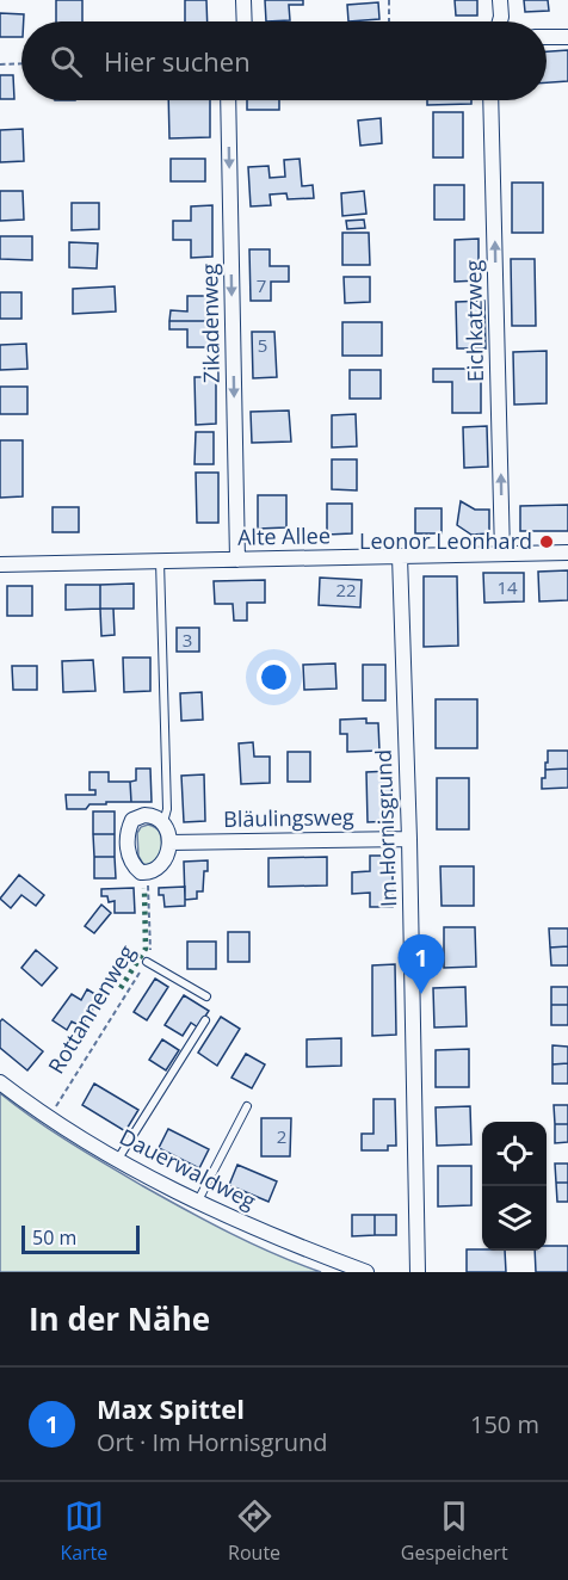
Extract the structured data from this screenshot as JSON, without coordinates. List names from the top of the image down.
{
  "streets": {
    "street": [
      "Eichkatzweg",
      "Zikadenweg",
      "Alte Allee",
      "Bläulingsweg",
      "Im Hornisgrund",
      "Dauerwaldweg"
    ],
    "path": ["Rottannenweg"]
  },
  "crossings": [
    ["Eichkatzweg", "Alte Allee"],
    ["Zikadenweg", "Alte Allee"],
    ["Alte Allee", "Im Hornisgrund"],
    ["Bläulingsweg", "Im Hornisgrund"],
    ["Bläulingsweg", "Rottannenweg"],
    ["Rottannenweg", "Dauerwaldweg"]
  ],
  "one_way": ["Eichkatzweg", "Zikadenweg"],
  "places": ["Leonor Leonhard"],
  "house_numbers": [
    "7",
    "5",
    "14",
    "22",
    "3",
    "2"
  ],
  "scale_bar": "50 m",
  "page": {
    "search": "Hier suchen",
    "pins": "1",
    "scale": "50 m",
    "heading": "In der Nähe",
    "list": [
      {
        "mark": "1",
        "name": "Max Spittel",
        "note": "Ort · Im Hornisgrund",
        "value": "150 m"
      }
    ],
    "nav": ["Karte", "Route", "Gespeichert"]
  }
}
